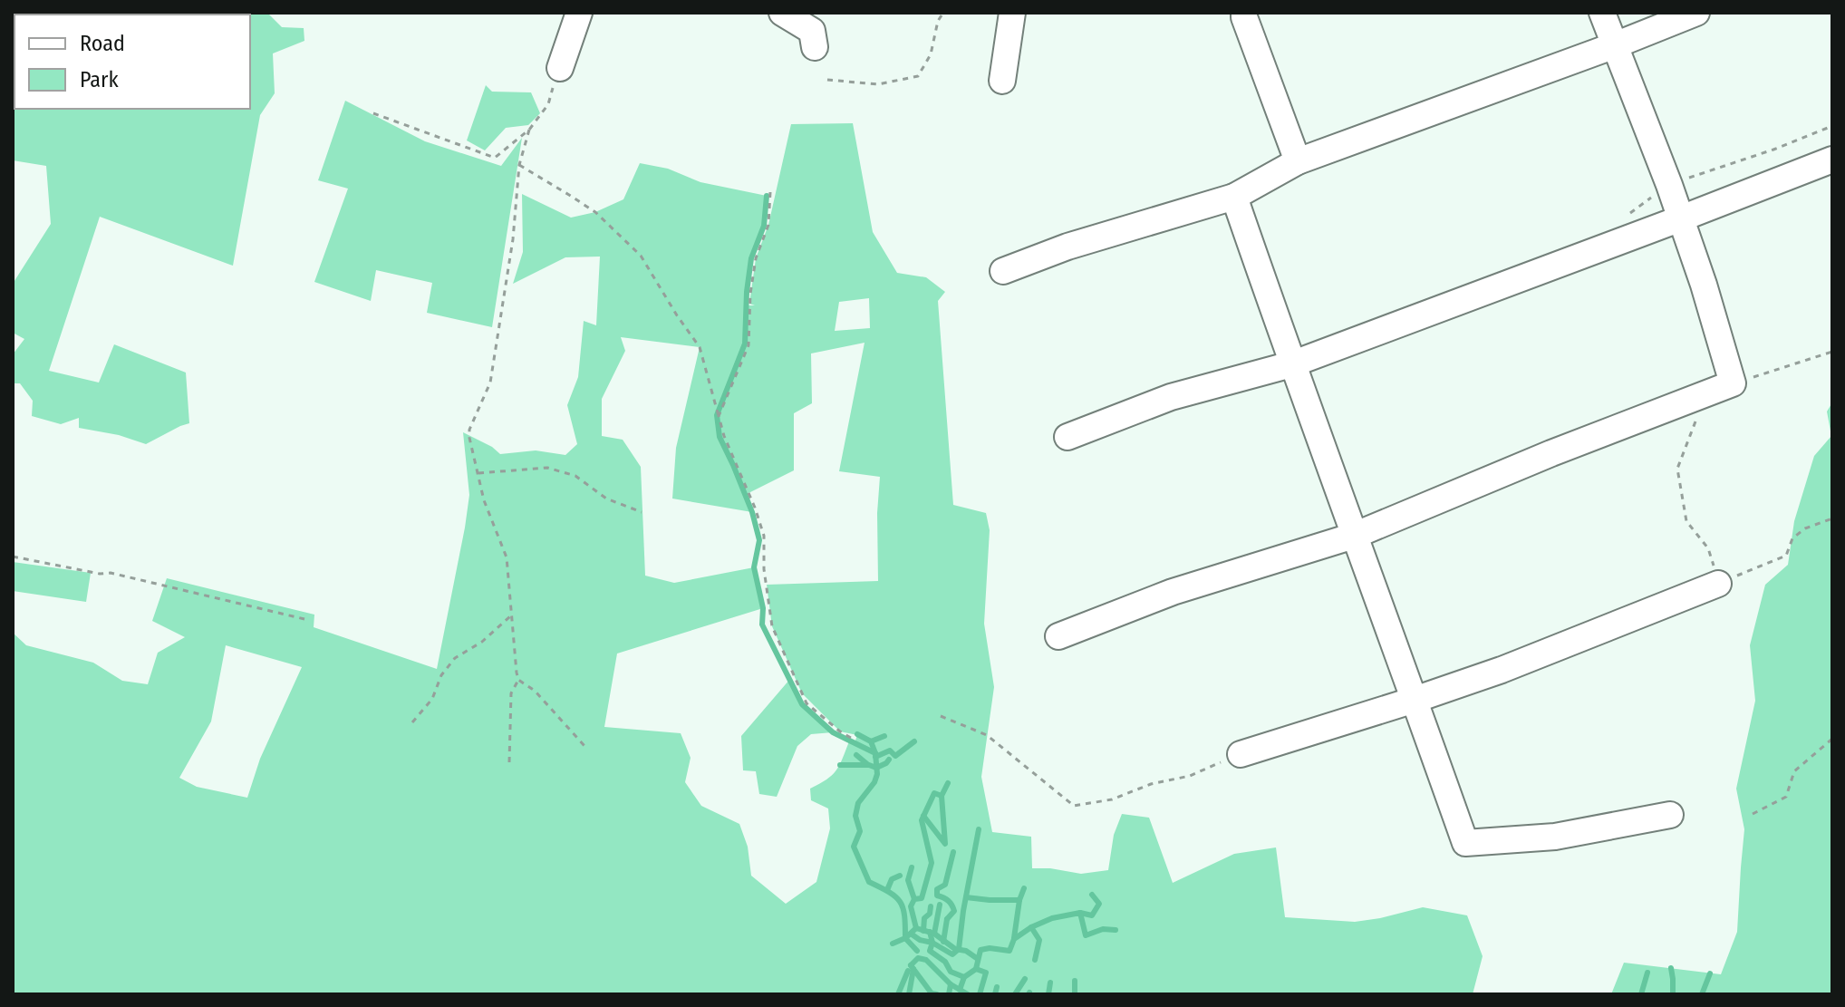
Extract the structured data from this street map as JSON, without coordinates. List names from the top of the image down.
{
  "legend": ["Road", "Park"]
}
